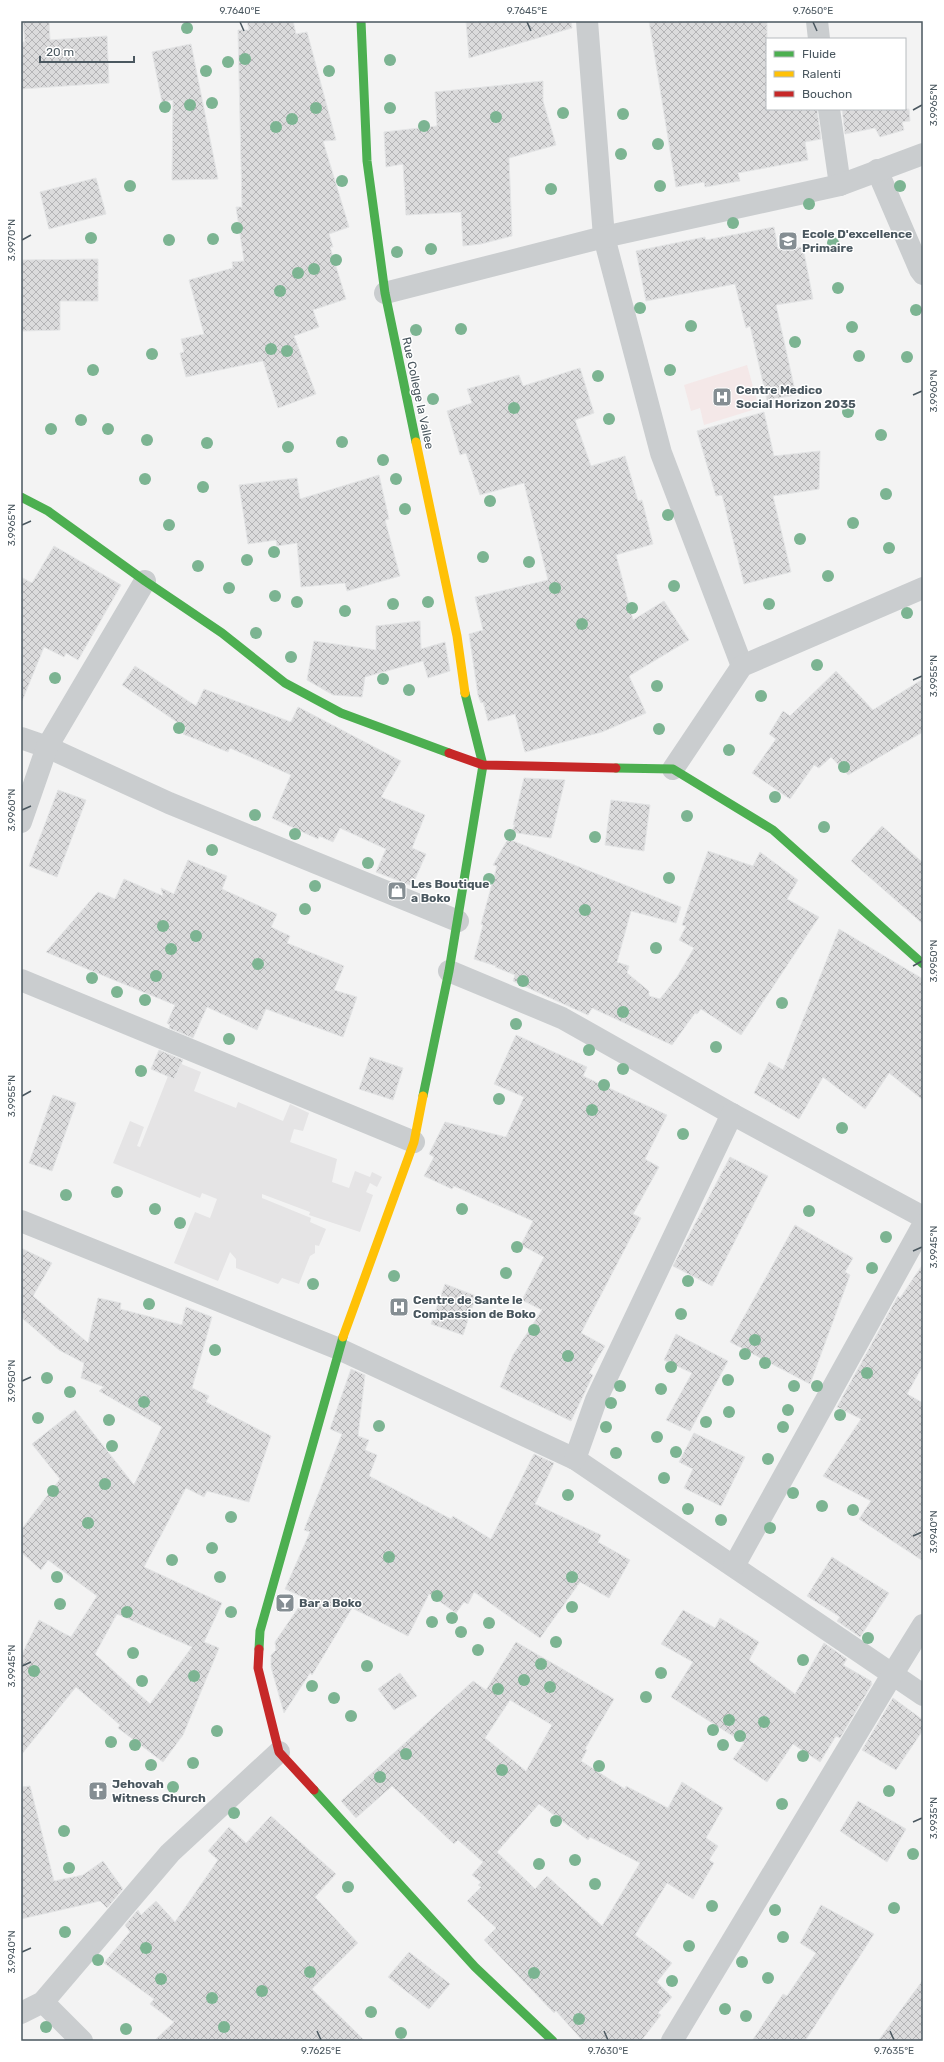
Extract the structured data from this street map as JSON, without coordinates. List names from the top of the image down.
{
  "streets": {
    "street": ["Rue College la Vallee"]
  },
  "places": {
    "school or university": ["Ecole D'excellence Primaire"],
    "hospital": ["Centre Medico Social Horizon 2035", "Centre de Sante le Compassion de Boko"],
    "shop": ["Les Boutique a Boko"],
    "bar": ["Bar a Boko"],
    "church": ["Jehovah Witness Church"]
  },
  "legend": ["Fluide", "Ralenti", "Bouchon"],
  "scale_bar": "20 m",
  "coordinates": [
    "9.7640°E",
    "9.7645°E",
    "9.7650°E",
    "3.9965°N",
    "3.9970°N",
    "3.9960°N",
    "3.9955°N",
    "3.9950°N",
    "3.9945°N",
    "3.9940°N",
    "3.9935°N",
    "9.7625°E",
    "9.7630°E",
    "9.7635°E"
  ]
}
